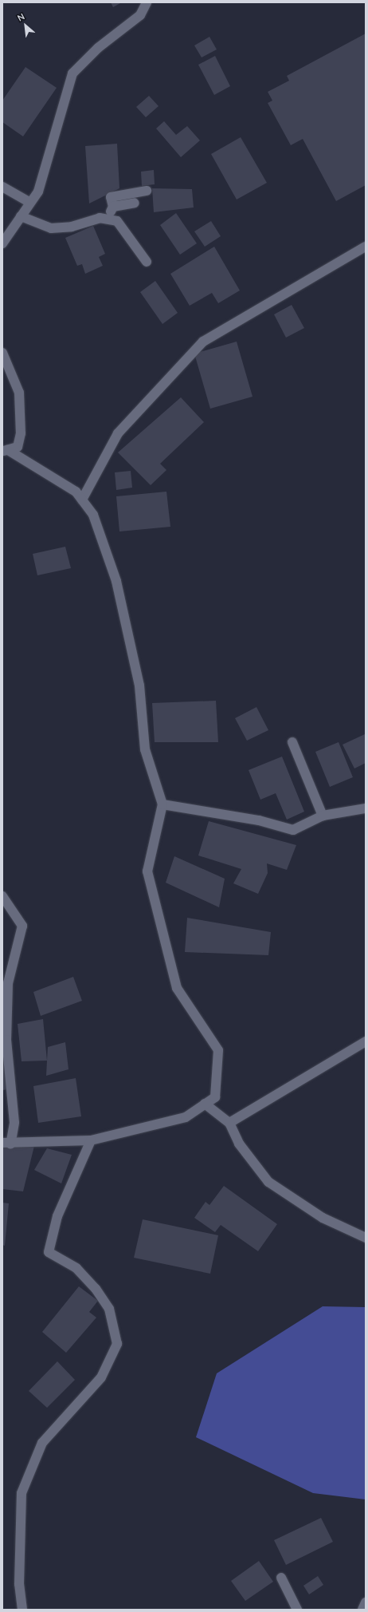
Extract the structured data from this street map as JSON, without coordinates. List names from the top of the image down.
{
  "north": "top left"
}
